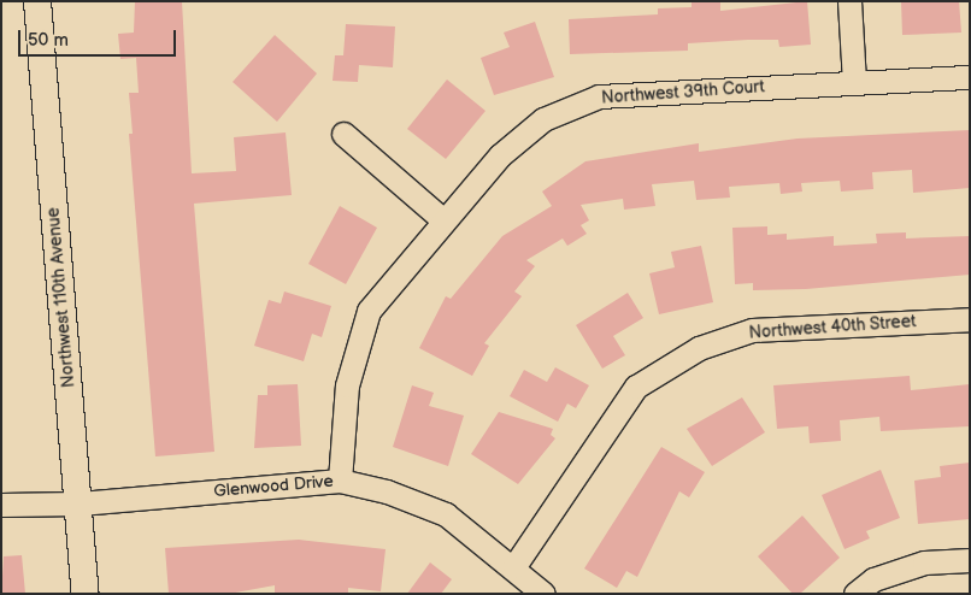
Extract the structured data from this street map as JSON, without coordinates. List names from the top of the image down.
{
  "streets": {
    "street": [
      "Northwest 39th Court",
      "Northwest 110th Avenue",
      "Northwest 40th Street",
      "Glenwood Drive"
    ]
  },
  "crossings": [
    ["Northwest 39th Court", "Glenwood Drive"],
    ["Northwest 110th Avenue", "Glenwood Drive"],
    ["Northwest 40th Street", "Glenwood Drive"]
  ],
  "scale_bar": "50 m"
}
